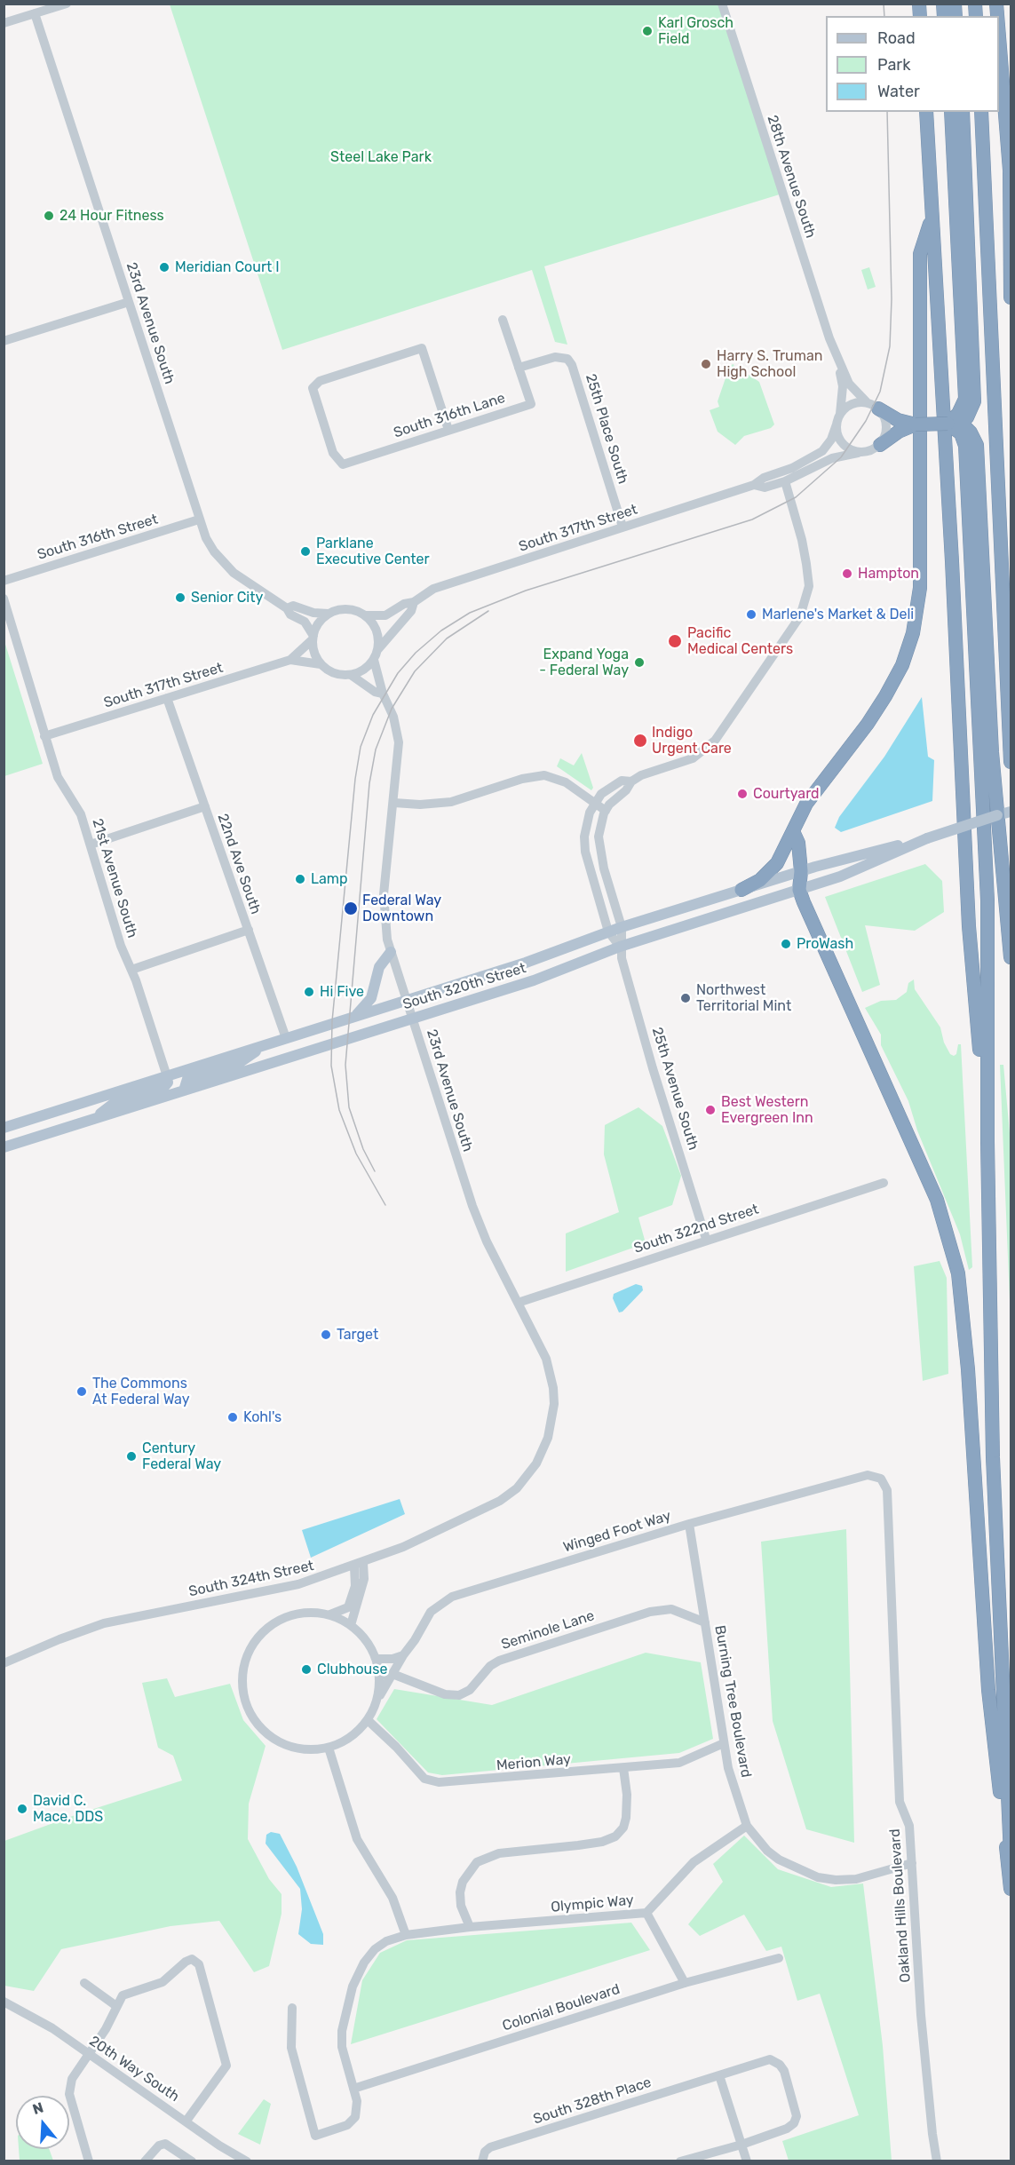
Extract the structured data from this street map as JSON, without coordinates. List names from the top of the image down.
{
  "streets": {
    "main road": ["South 320th Street"],
    "street": [
      "28th Avenue South",
      "23rd Avenue South",
      "South 316th Lane",
      "25th Place South",
      "South 317th Street",
      "South 316th Street",
      "22nd Ave South",
      "21st Avenue South",
      "25th Avenue South",
      "South 322nd Street",
      "Winged Foot Way",
      "South 324th Street",
      "Seminole Lane",
      "Burning Tree Boulevard",
      "Merion Way",
      "Olympic Way",
      "Oakland Hills Boulevard",
      "Colonial Boulevard",
      "20th Way South",
      "South 328th Place"
    ]
  },
  "crossings": [
    ["28th Avenue South", "South 317th Street"],
    ["23rd Avenue South", "South 317th Street"],
    ["23rd Avenue South", "South 316th Street"],
    ["23rd Avenue South", "South 320th Street"],
    ["23rd Avenue South", "South 322nd Street"],
    ["23rd Avenue South", "South 324th Street"],
    ["South 316th Lane", "25th Place South"],
    ["25th Place South", "South 317th Street"],
    ["South 317th Street", "22nd Ave South"],
    ["South 317th Street", "21st Avenue South"],
    ["22nd Ave South", "South 320th Street"],
    ["21st Avenue South", "South 320th Street"],
    ["South 320th Street", "25th Avenue South"],
    ["25th Avenue South", "South 322nd Street"],
    ["Winged Foot Way", "Seminole Lane"],
    ["Winged Foot Way", "Burning Tree Boulevard"],
    ["Winged Foot Way", "Merion Way"],
    ["Winged Foot Way", "Oakland Hills Boulevard"],
    ["Seminole Lane", "Burning Tree Boulevard"],
    ["Seminole Lane", "Merion Way"],
    ["Burning Tree Boulevard", "Merion Way"],
    ["Burning Tree Boulevard", "Olympic Way"],
    ["Burning Tree Boulevard", "Oakland Hills Boulevard"],
    ["Olympic Way", "Colonial Boulevard"]
  ],
  "parks": ["Steel Lake Park"],
  "places": [
    "Karl Grosch Field",
    "24 Hour Fitness",
    "Meridian Court I",
    "Harry S. Truman High School",
    "Parklane Executive Center",
    "Hampton",
    "Senior City",
    "Marlene's Market & Deli",
    "Pacific Medical Centers",
    "Expand Yoga - Federal Way",
    "Indigo Urgent Care",
    "Courtyard",
    "Lamp",
    "Federal Way Downtown",
    "ProWash",
    "Hi Five",
    "Northwest Territorial Mint",
    "Best Western Evergreen Inn",
    "Target",
    "The Commons At Federal Way",
    "Kohl's",
    "Century Federal Way",
    "Clubhouse",
    "David C. Mace, DDS"
  ],
  "legend": ["Road", "Park", "Water"],
  "north": "top"
}
